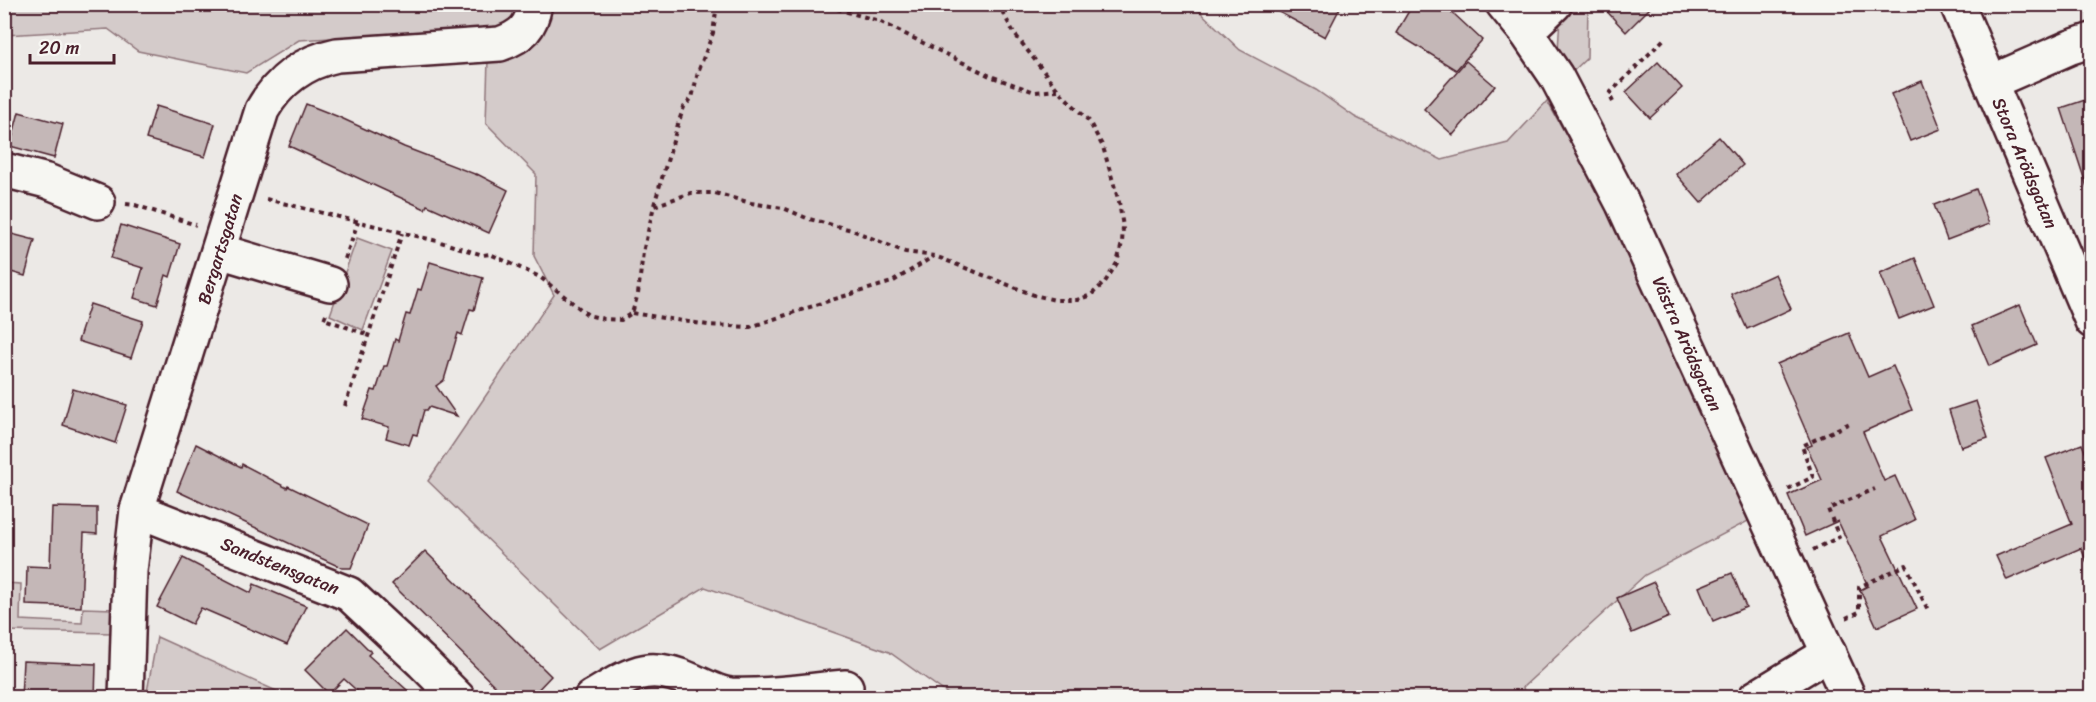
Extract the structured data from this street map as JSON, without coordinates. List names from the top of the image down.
{
  "streets": {
    "street": [
      "Stora Arödsgatan",
      "Bergartsgatan",
      "Västra Arödsgatan",
      "Sandstensgatan"
    ]
  },
  "crossings": [
    ["Bergartsgatan", "Sandstensgatan"]
  ],
  "scale_bar": "20 m"
}
